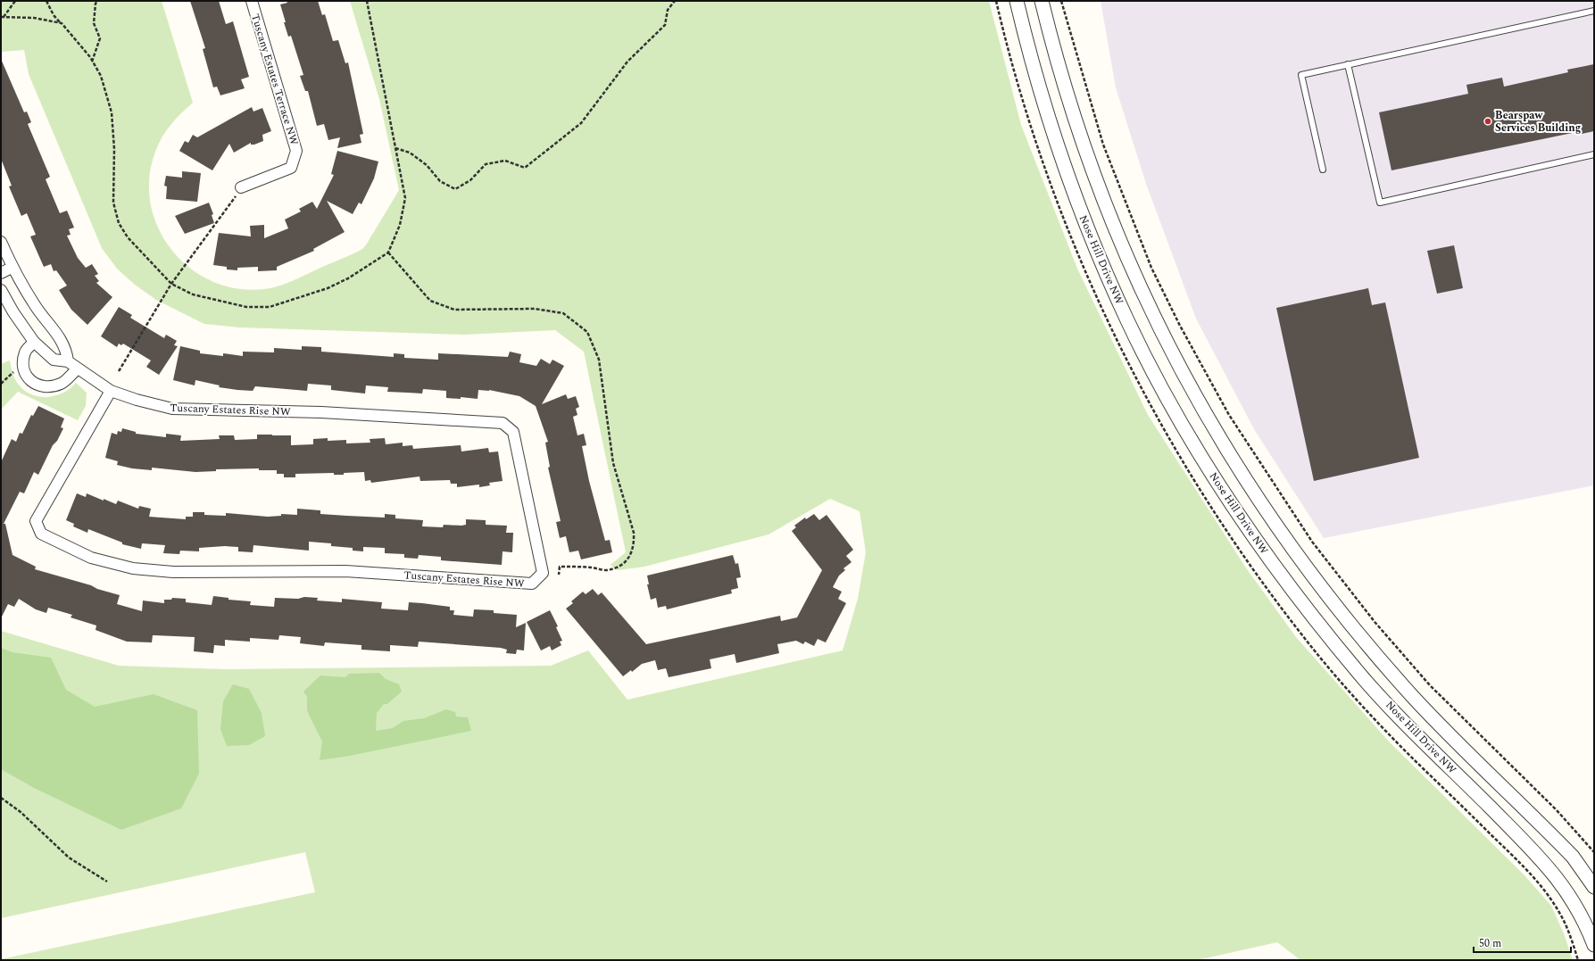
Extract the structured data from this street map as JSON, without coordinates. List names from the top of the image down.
{
  "streets": {
    "street": ["Tuscany Estates Terrace NW", "Nose Hill Drive NW", "Tuscany Estates Rise NW"]
  },
  "places": ["Bearspaw Services Building"],
  "scale_bar": "50 m"
}
